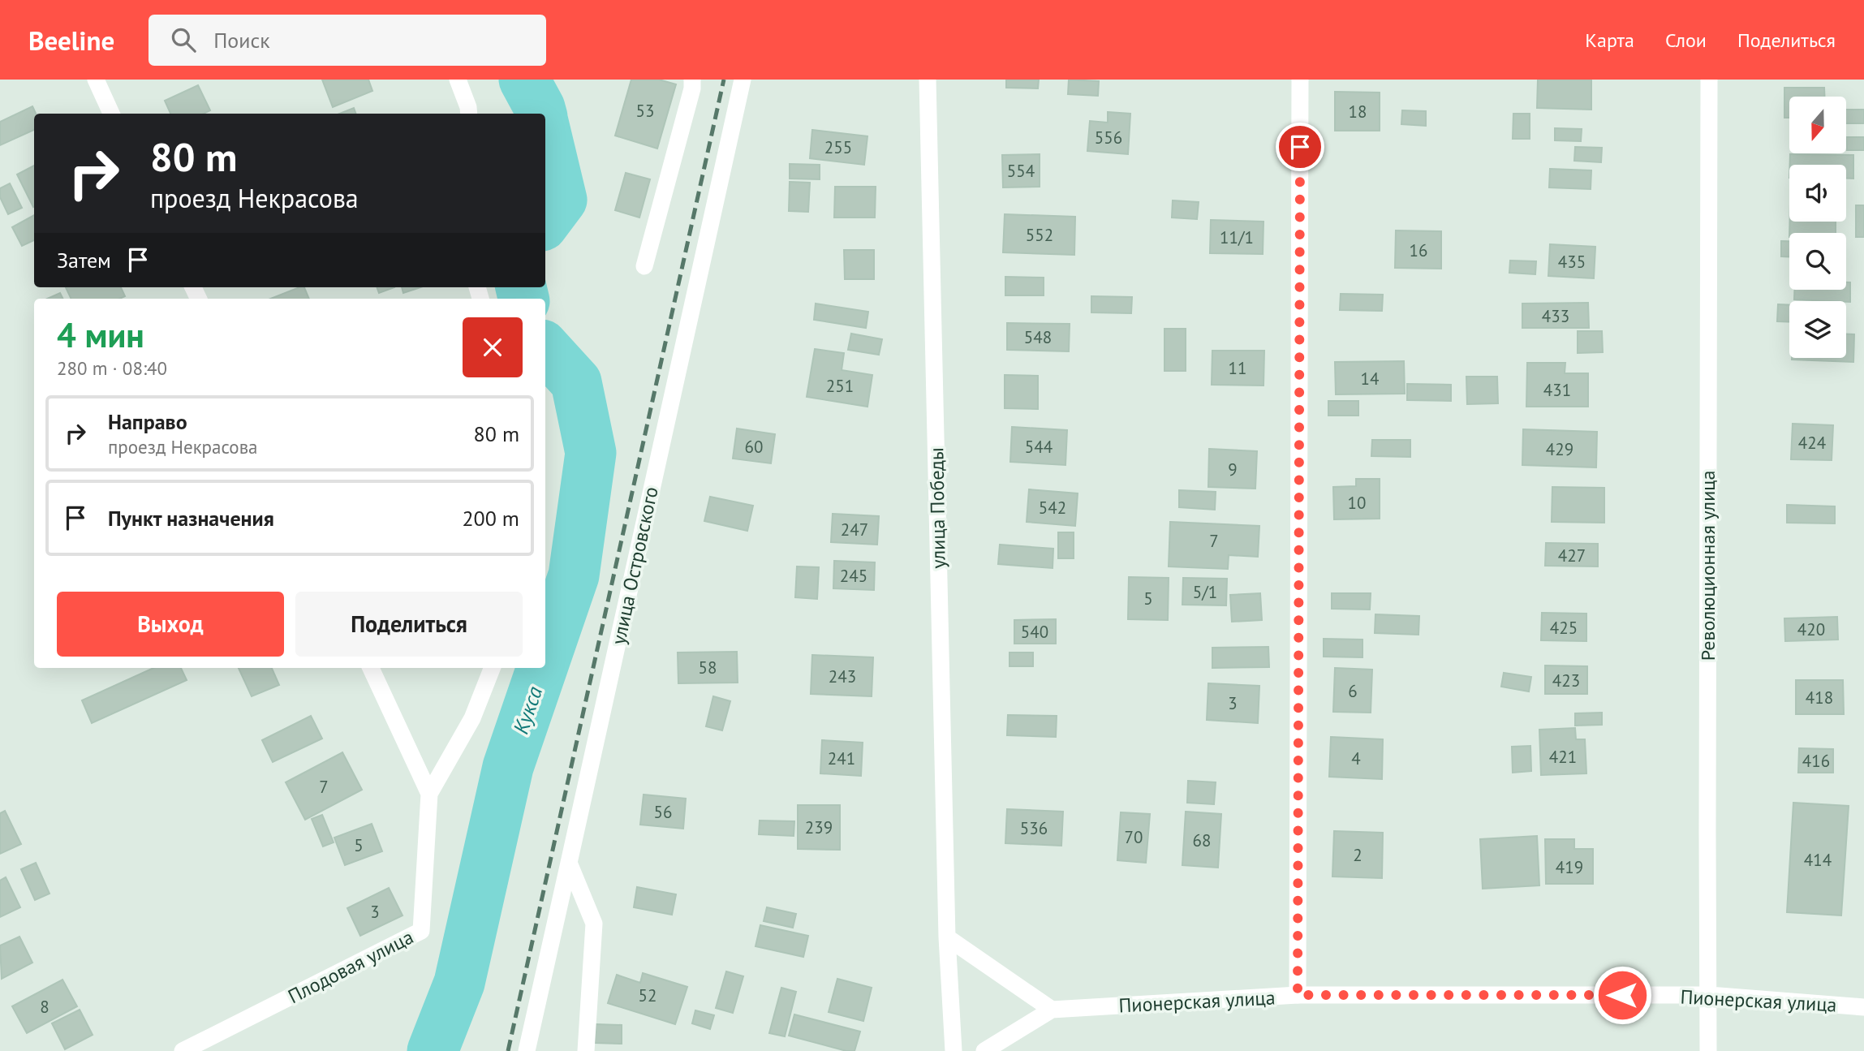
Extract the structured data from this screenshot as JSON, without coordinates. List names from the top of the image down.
{
  "streets": {
    "street": [
      "улица Победы",
      "улица Островского",
      "Революционная улица",
      "Плодовая улица",
      "Пионерская улица"
    ]
  },
  "crossings": [
    ["Революционная улица", "Пионерская улица"]
  ],
  "water": ["Кукса"],
  "house_numbers": [
    "53",
    "18",
    "556",
    "255",
    "554",
    "552",
    "11/1",
    "16",
    "435",
    "433",
    "548",
    "11",
    "14",
    "251",
    "431",
    "424",
    "60",
    "544",
    "429",
    "9",
    "10",
    "542",
    "247",
    "7",
    "427",
    "245",
    "5/1",
    "5",
    "425",
    "420",
    "540",
    "58",
    "243",
    "423",
    "6",
    "418",
    "3",
    "421",
    "241",
    "4",
    "416",
    "7",
    "56",
    "239",
    "536",
    "70",
    "68",
    "5",
    "2",
    "414",
    "419",
    "3",
    "52",
    "8"
  ],
  "north": "bottom",
  "page": {
    "header": "Beeline",
    "search": "Поиск",
    "nav": ["Карта", "Слои", "Поделиться"],
    "turn": ["80 m", "проезд Некрасова"],
    "then": "Затем",
    "heading": ["4 мин", "280 m · 08:40"],
    "list": [
      {
        "name": "Направо",
        "note": "проезд Некрасова",
        "value": "80 m"
      },
      {
        "name": "Пункт назначения",
        "value": "200 m"
      }
    ],
    "buttons": ["Выход", "Поделиться"]
  }
}
